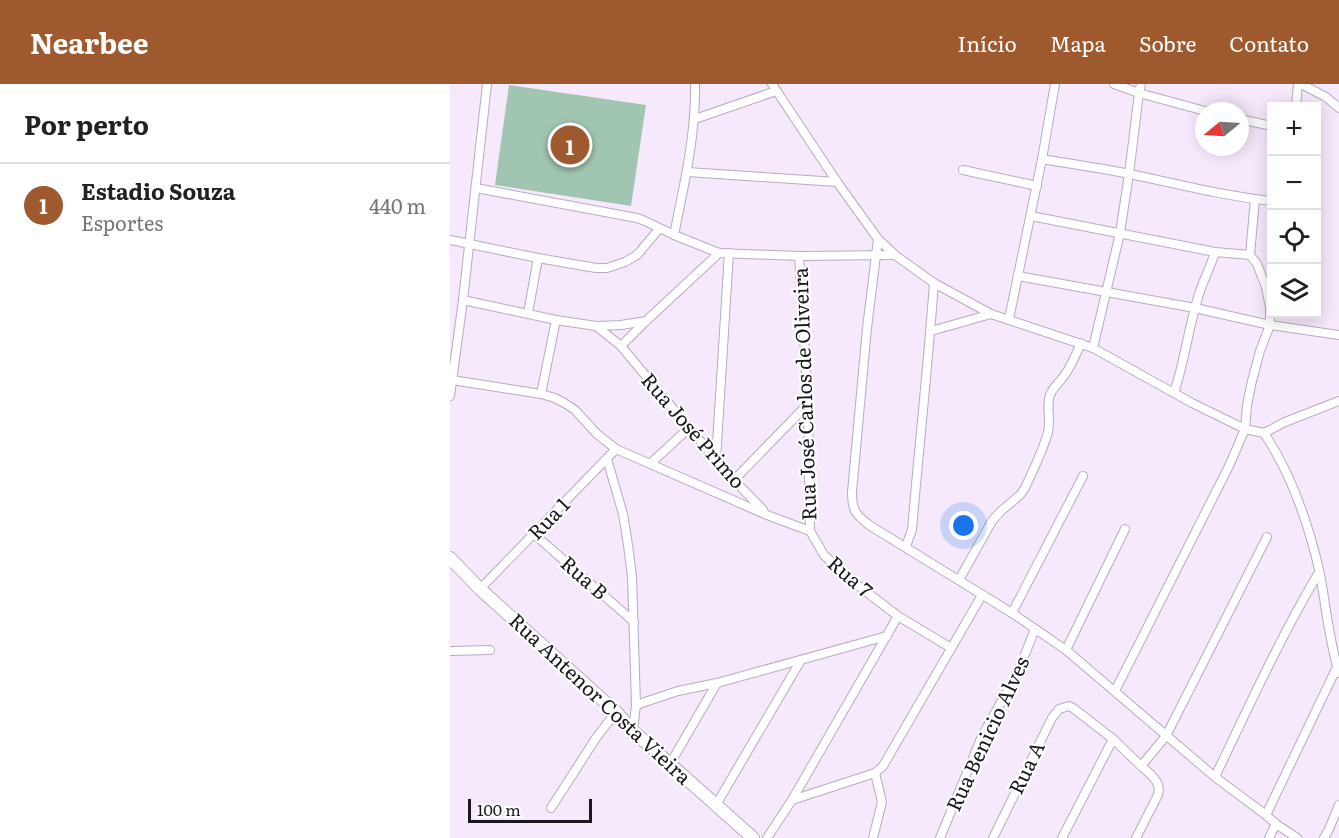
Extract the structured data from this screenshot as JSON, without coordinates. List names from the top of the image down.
{
  "streets": {
    "main road": ["Rua Antenor Costa Vieira"],
    "street": [
      "Rua José Carlos de Oliveira",
      "Rua José Primo",
      "Rua 1",
      "Rua 7",
      "Rua B",
      "Rua Benicio Alves",
      "Rua A"
    ]
  },
  "crossings": [
    ["Rua José Carlos de Oliveira", "Rua 7"],
    ["Rua 1", "Rua B"],
    ["Rua 1", "Rua Antenor Costa Vieira"]
  ],
  "scale_bar": "100 m",
  "north": "left",
  "page": {
    "header": "Nearbee",
    "nav": [
      "Início",
      "Mapa",
      "Sobre",
      "Contato"
    ],
    "heading": "Por perto",
    "map_buttons": ["+", "−"],
    "pins": "1",
    "list": [
      {
        "mark": "1",
        "name": "Estadio Souza",
        "note": "Esportes",
        "value": "440 m"
      }
    ],
    "scale": "100 m"
  }
}
